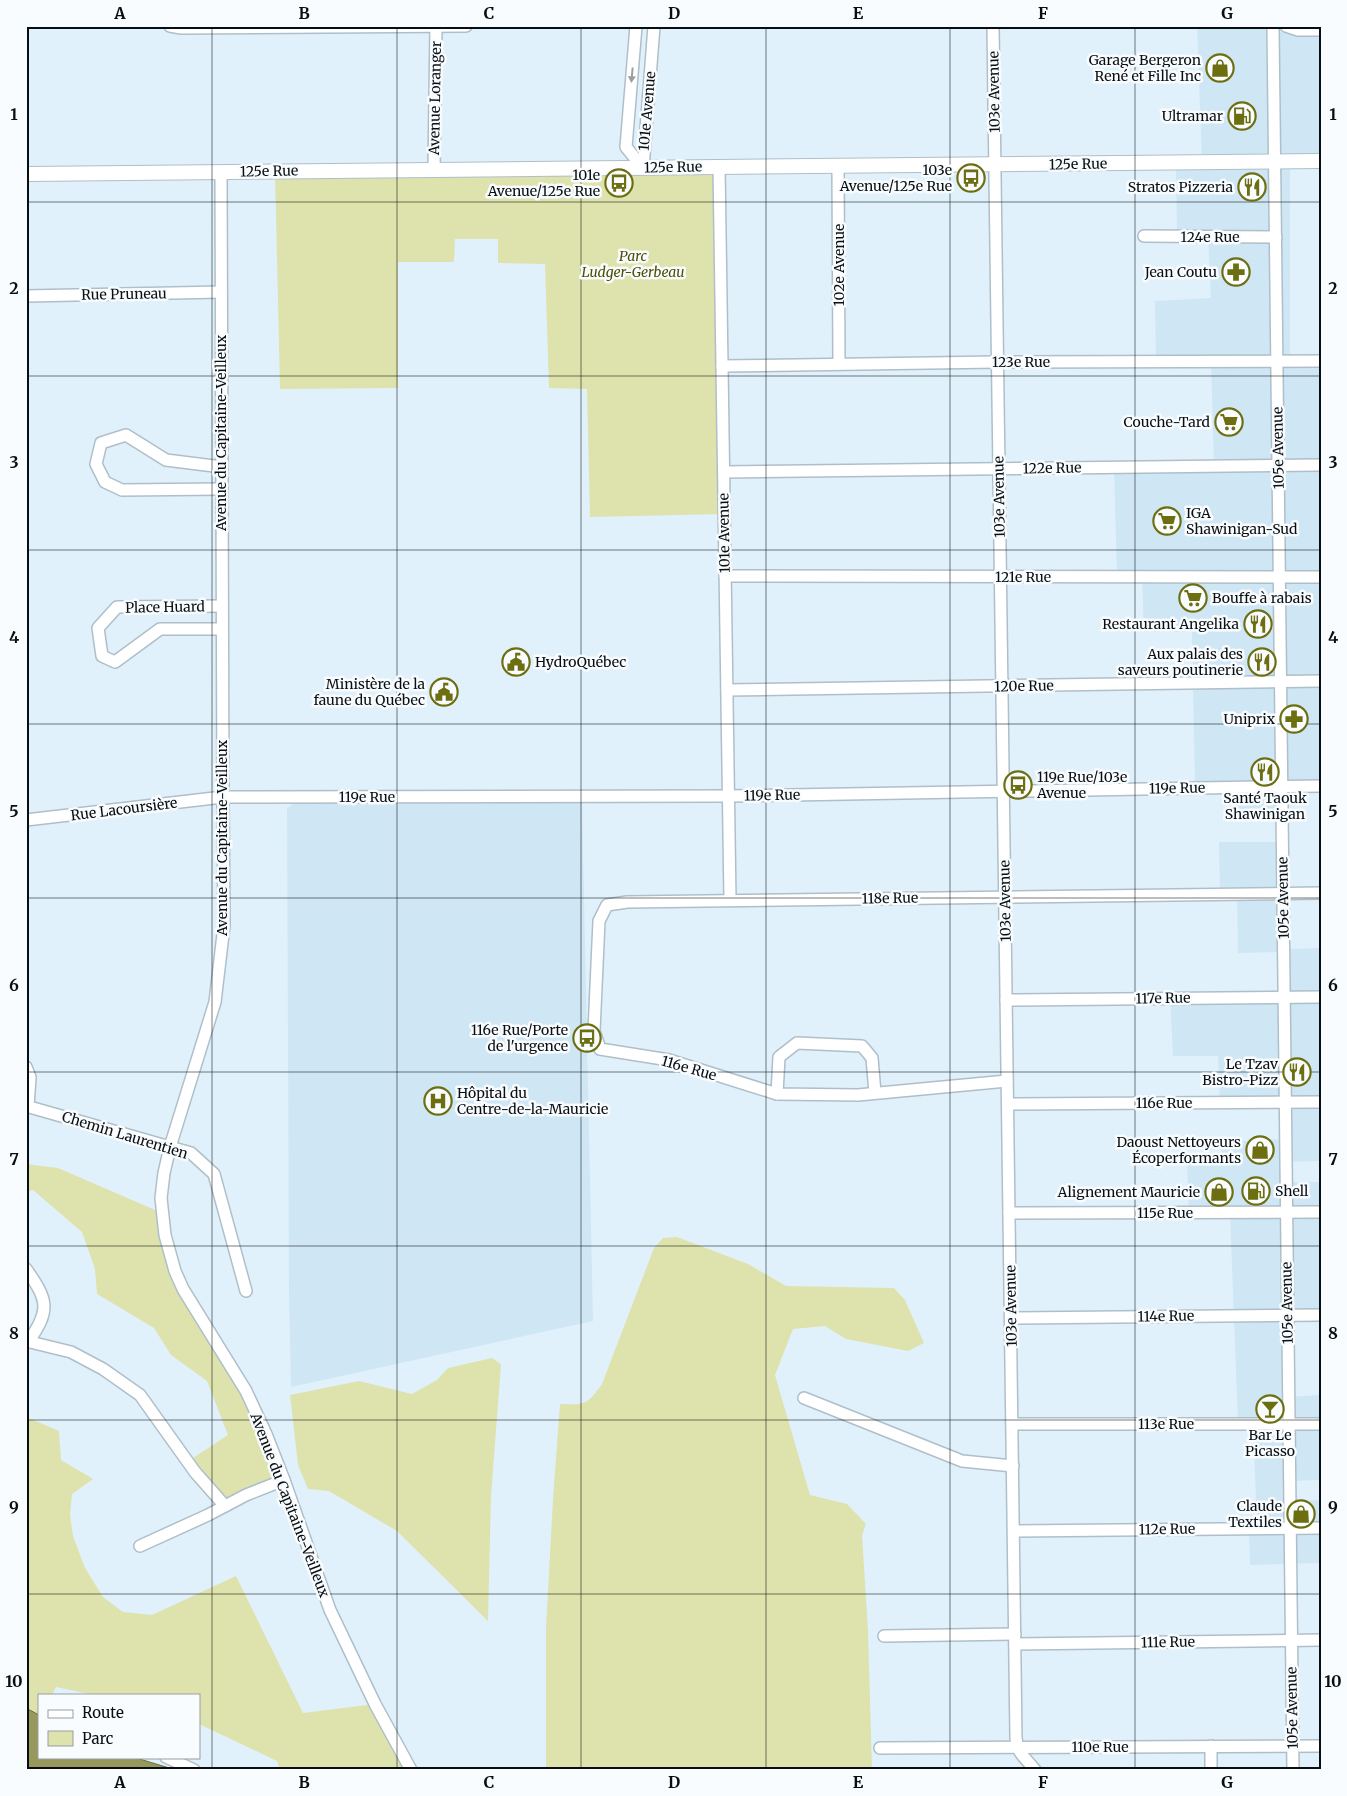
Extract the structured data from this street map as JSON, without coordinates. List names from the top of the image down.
{
  "streets": {
    "main road": ["125e Rue"],
    "street": [
      "103e Avenue",
      "Avenue Loranger",
      "101e Avenue",
      "124e Rue",
      "102e Avenue",
      "Rue Pruneau",
      "123e Rue",
      "Avenue du Capitaine-Veilleux",
      "105e Avenue",
      "122e Rue",
      "121e Rue",
      "Place Huard",
      "120e Rue",
      "119e Rue",
      "Rue Lacoursière",
      "118e Rue",
      "117e Rue",
      "116e Rue",
      "Chemin Laurentien",
      "115e Rue",
      "114e Rue",
      "113e Rue",
      "112e Rue",
      "111e Rue",
      "110e Rue"
    ]
  },
  "crossings": [
    ["103e Avenue", "125e Rue"],
    ["103e Avenue", "123e Rue"],
    ["103e Avenue", "122e Rue"],
    ["103e Avenue", "121e Rue"],
    ["103e Avenue", "120e Rue"],
    ["103e Avenue", "119e Rue"],
    ["103e Avenue", "118e Rue"],
    ["103e Avenue", "117e Rue"],
    ["103e Avenue", "116e Rue"],
    ["103e Avenue", "115e Rue"],
    ["103e Avenue", "114e Rue"],
    ["103e Avenue", "113e Rue"],
    ["103e Avenue", "112e Rue"],
    ["103e Avenue", "111e Rue"],
    ["103e Avenue", "110e Rue"],
    ["Avenue Loranger", "125e Rue"],
    ["101e Avenue", "125e Rue"],
    ["101e Avenue", "123e Rue"],
    ["101e Avenue", "122e Rue"],
    ["101e Avenue", "121e Rue"],
    ["101e Avenue", "120e Rue"],
    ["101e Avenue", "119e Rue"],
    ["101e Avenue", "118e Rue"],
    ["125e Rue", "102e Avenue"],
    ["125e Rue", "Avenue du Capitaine-Veilleux"],
    ["125e Rue", "105e Avenue"],
    ["124e Rue", "105e Avenue"],
    ["102e Avenue", "123e Rue"],
    ["Rue Pruneau", "Avenue du Capitaine-Veilleux"],
    ["123e Rue", "105e Avenue"],
    ["Avenue du Capitaine-Veilleux", "Place Huard"],
    ["Avenue du Capitaine-Veilleux", "119e Rue"],
    ["Avenue du Capitaine-Veilleux", "Rue Lacoursière"],
    ["Avenue du Capitaine-Veilleux", "Chemin Laurentien"],
    ["105e Avenue", "122e Rue"],
    ["105e Avenue", "121e Rue"],
    ["105e Avenue", "120e Rue"],
    ["105e Avenue", "119e Rue"],
    ["105e Avenue", "118e Rue"],
    ["105e Avenue", "117e Rue"],
    ["105e Avenue", "116e Rue"],
    ["105e Avenue", "115e Rue"],
    ["105e Avenue", "114e Rue"],
    ["105e Avenue", "113e Rue"],
    ["105e Avenue", "112e Rue"],
    ["105e Avenue", "111e Rue"],
    ["105e Avenue", "110e Rue"],
    ["119e Rue", "Rue Lacoursière"],
    ["118e Rue", "116e Rue"]
  ],
  "parks": ["Parc Ludger-Gerbeau"],
  "places": {
    "shop": [
      "Garage Bergeron René et Fille Inc",
      "Daoust Nettoyeurs Écoperformants",
      "Alignement Mauricie",
      "Claude Textiles"
    ],
    "fuel station": ["Ultramar", "Shell"],
    "bus stop": [
      "103e Avenue/125e Rue",
      "101e Avenue/125e Rue",
      "119e Rue/103e Avenue",
      "116e Rue/Porte de l'urgence"
    ],
    "restaurant": [
      "Stratos Pizzeria",
      "Restaurant Angelika",
      "Aux palais des saveurs poutinerie",
      "Santé Taouk Shawinigan",
      "Le Tzav Bistro-Pizz"
    ],
    "pharmacy": ["Jean Coutu", "Uniprix"],
    "supermarket": ["Couche-Tard", "IGA Shawinigan-Sud", "Bouffe à rabais"],
    "public building": ["HydroQuébec", "Ministère de la faune du Québec"],
    "hospital": ["Hôpital du Centre-de-la-Mauricie"],
    "bar": ["Bar Le Picasso"]
  },
  "legend": ["Route", "Parc"],
  "grid": {
    "columns": [
      "A",
      "B",
      "C",
      "D",
      "E",
      "F",
      "G"
    ],
    "rows": [
      "1",
      "2",
      "3",
      "4",
      "5",
      "6",
      "7",
      "8",
      "9",
      "10"
    ]
  }
}
